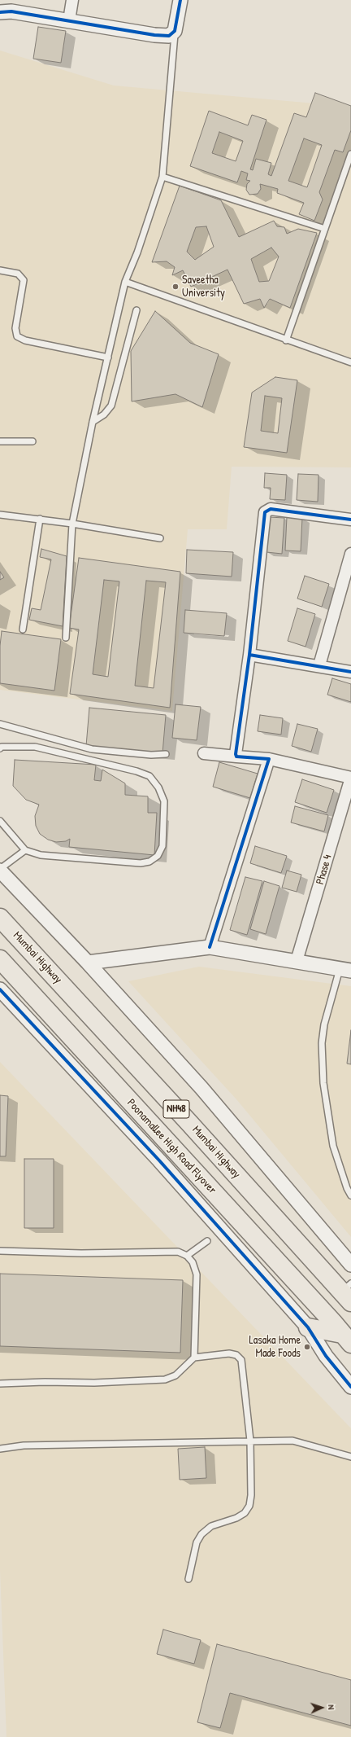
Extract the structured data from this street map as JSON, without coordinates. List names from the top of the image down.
{
  "streets": {
    "highway": ["Mumbai Highway", "NH48", "Poonamallee High Road Flyover"],
    "street": ["Phase 4"]
  },
  "places": ["Saveetha University", "Lasaka Home Made Foods"],
  "north": "right"
}
